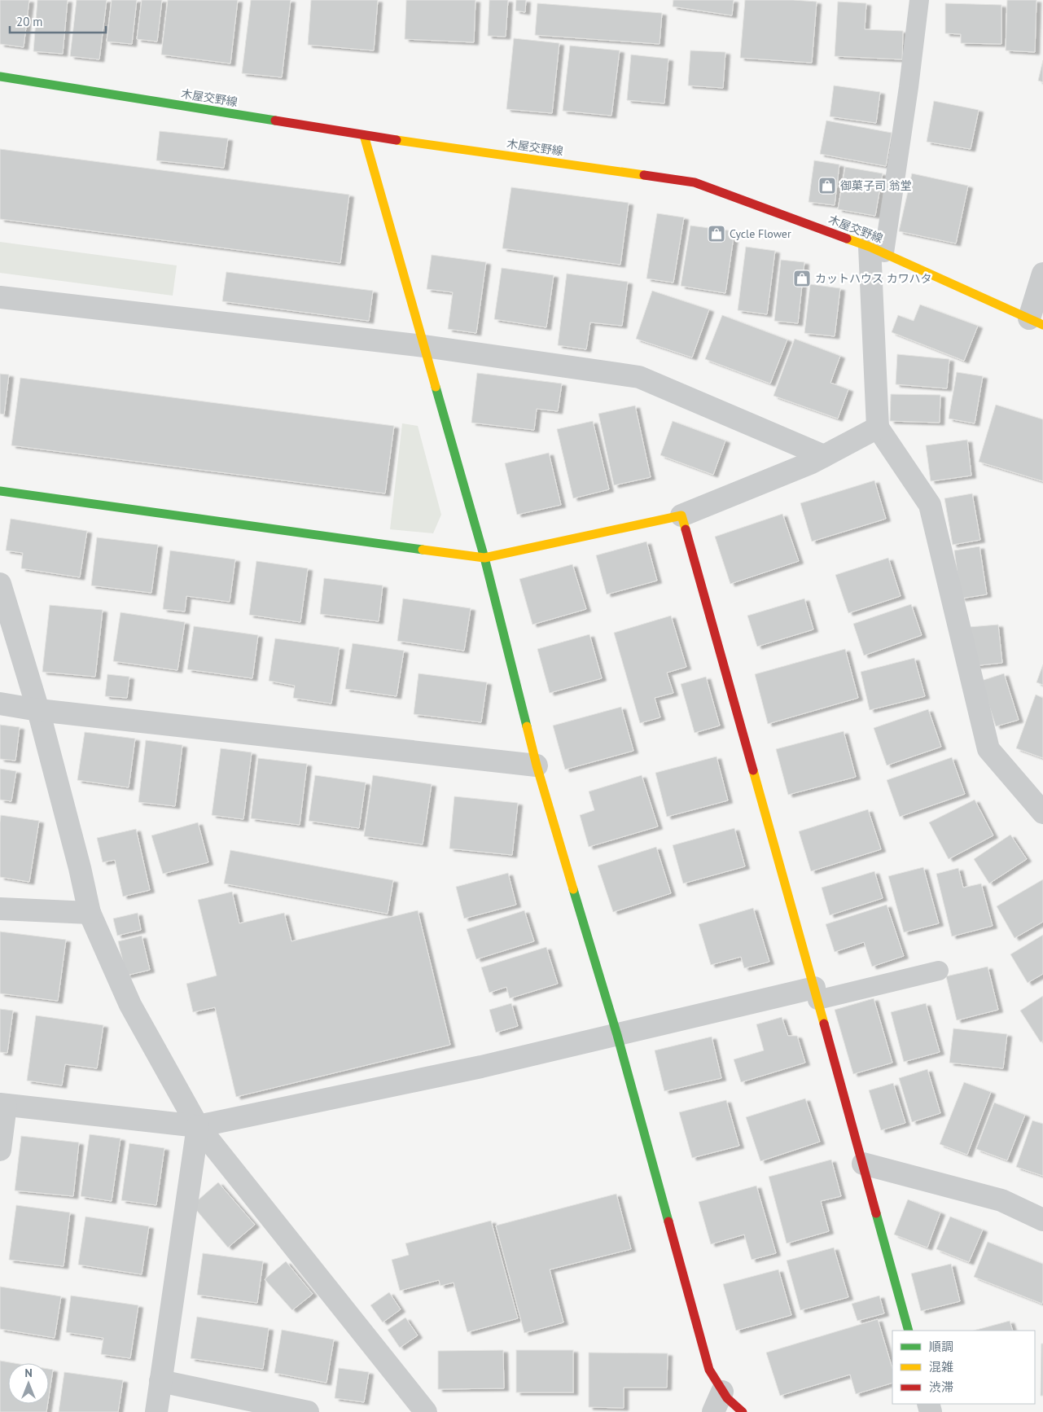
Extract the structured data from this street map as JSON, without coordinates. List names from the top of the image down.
{
  "streets": {
    "street": ["木屋交野線"]
  },
  "places": {
    "shop": ["御菓子司 翁堂", "Cycle Flower", "カットハウス カワハタ"]
  },
  "legend": ["順調", "混雑", "渋滞"],
  "scale_bar": "20 m",
  "north": "top"
}
